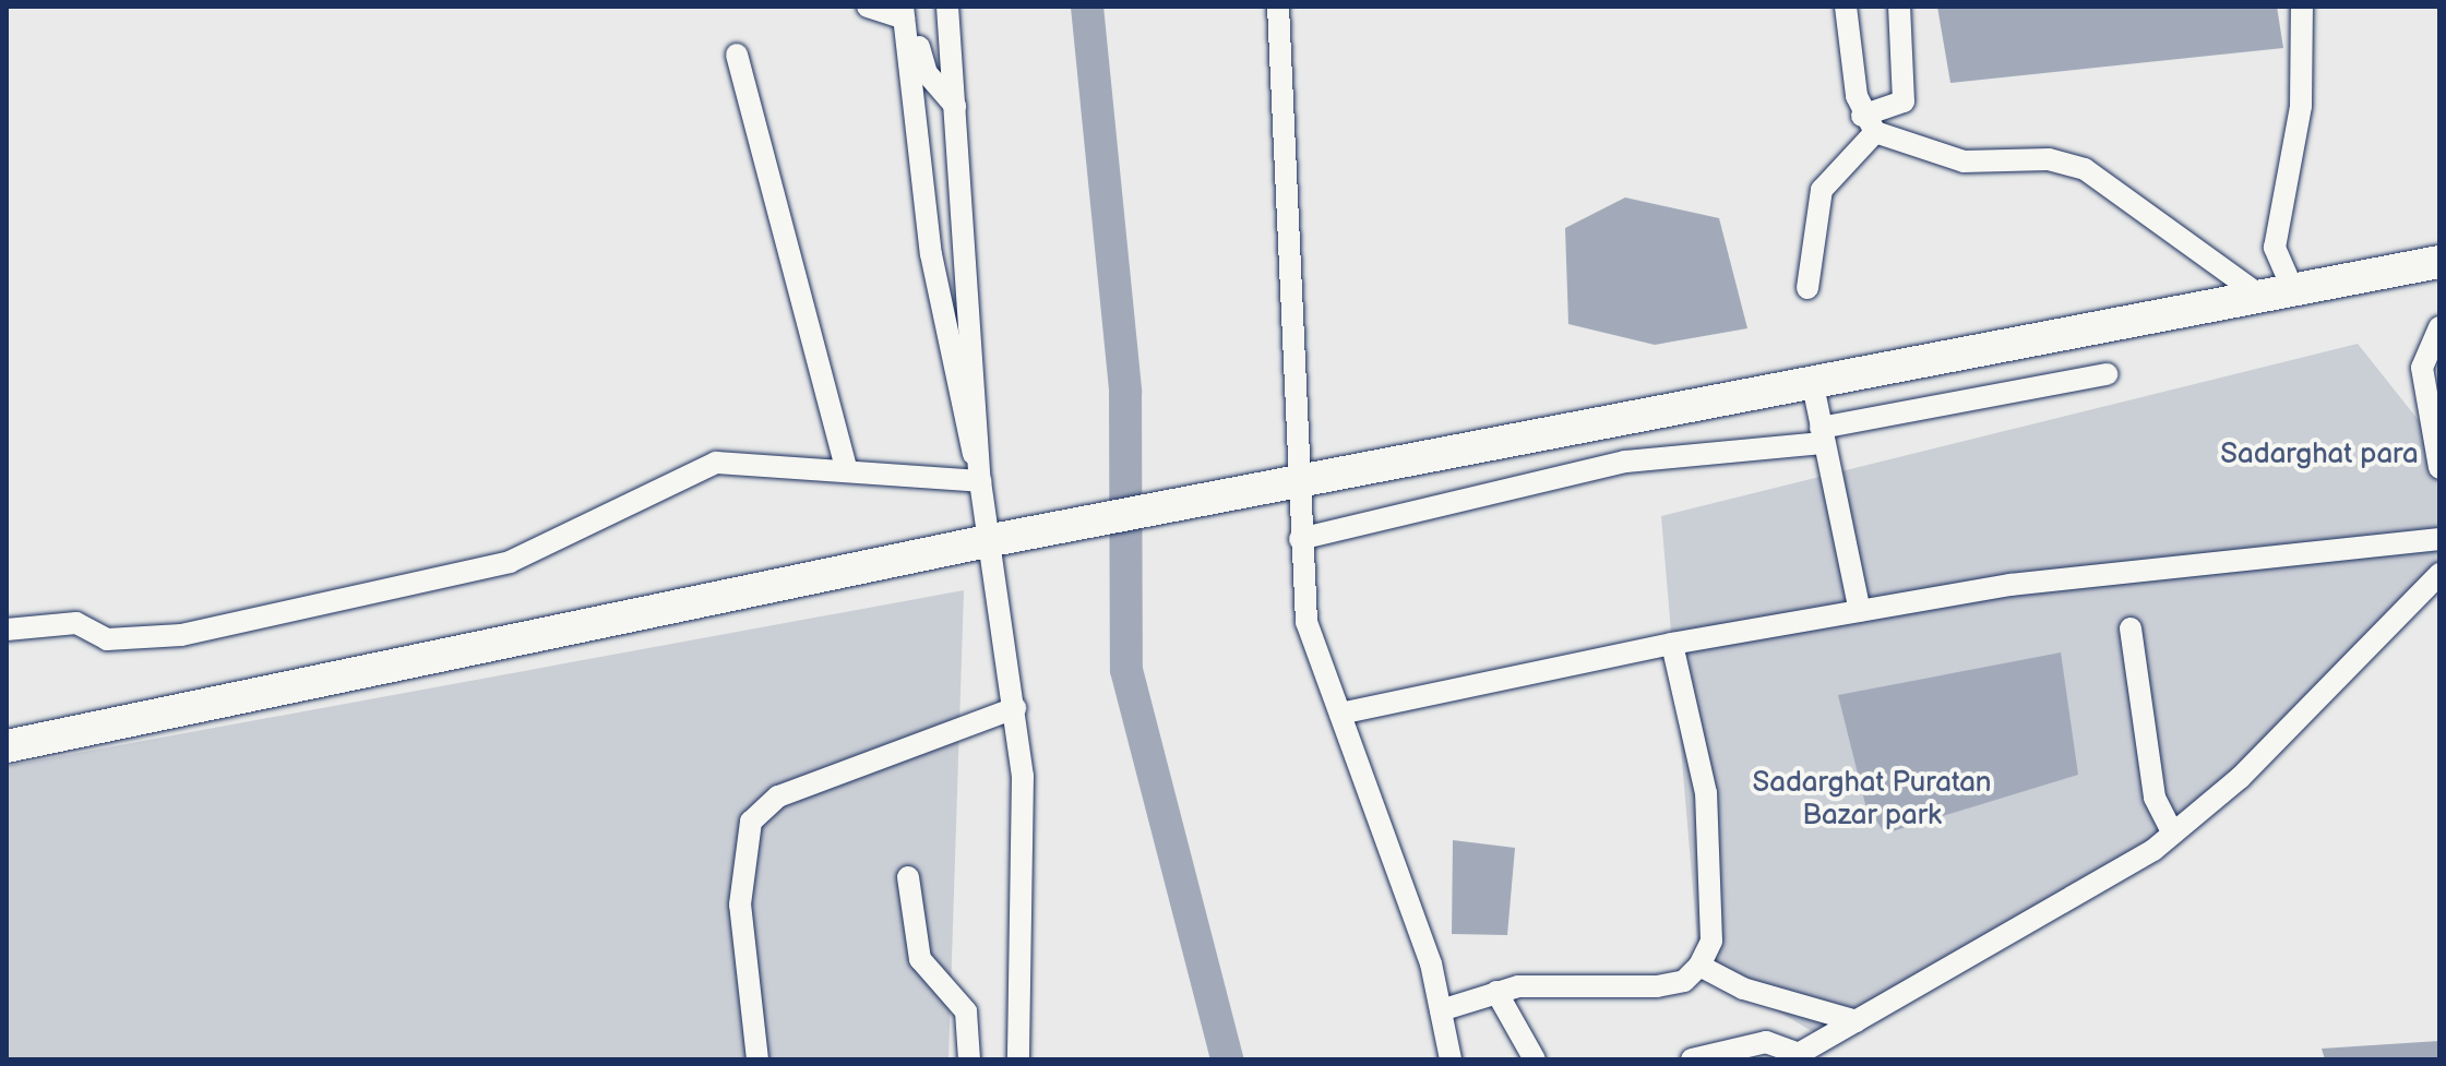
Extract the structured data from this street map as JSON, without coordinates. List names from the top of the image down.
{
  "parks": ["Sadarghat para", "Sadarghat Puratan Bazar park"]
}
